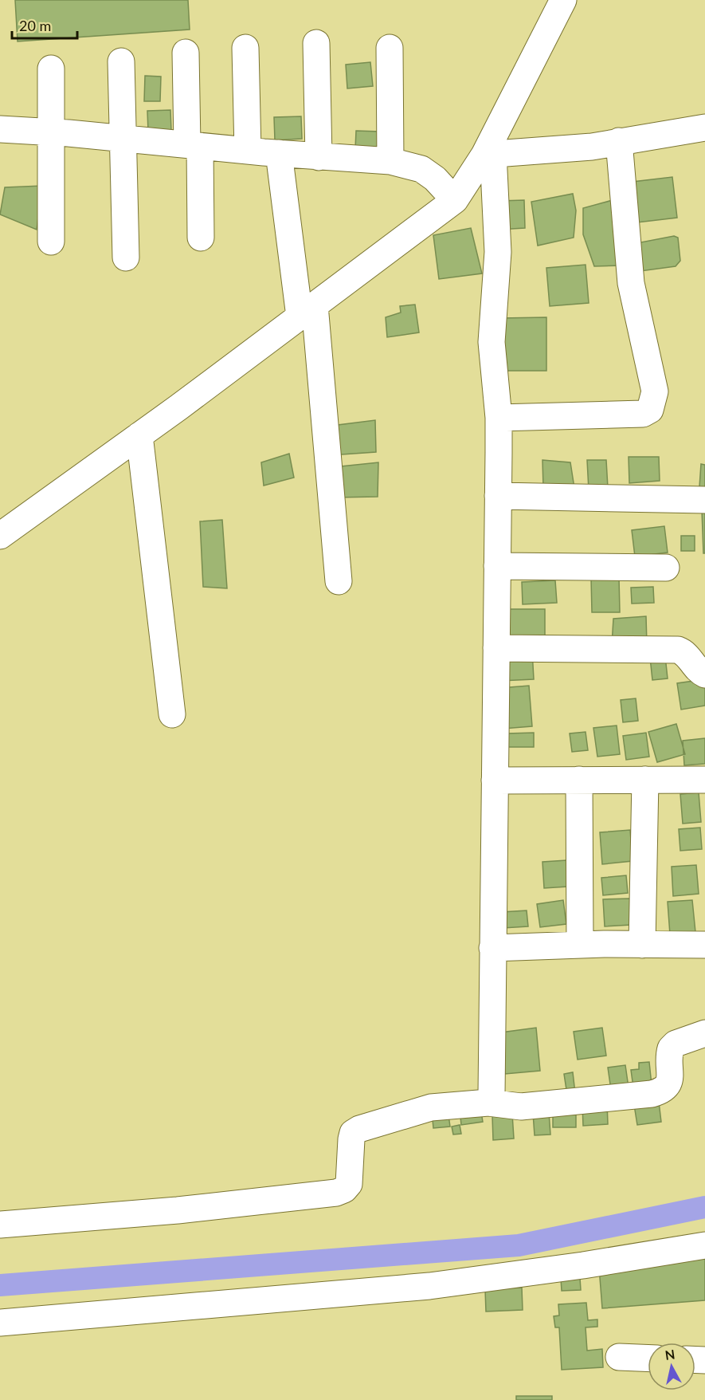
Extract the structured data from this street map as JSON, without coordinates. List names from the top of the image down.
{
  "scale_bar": "20 m",
  "north": "top"
}
